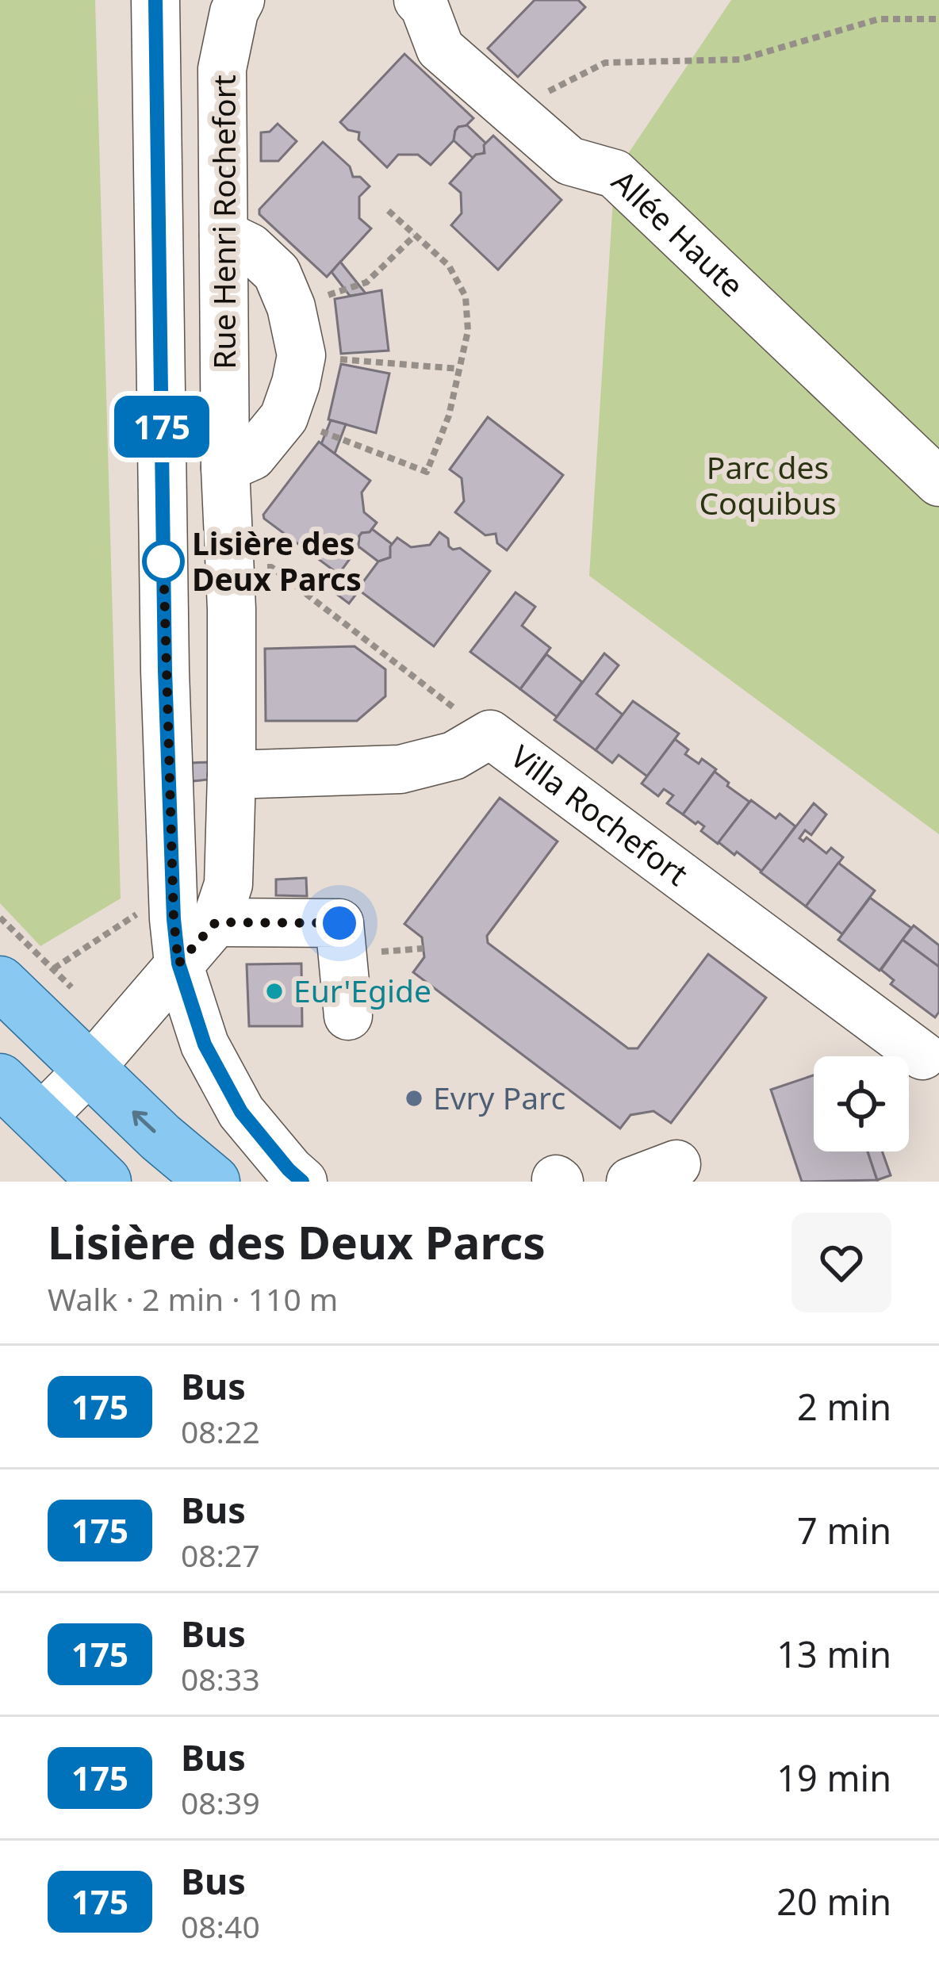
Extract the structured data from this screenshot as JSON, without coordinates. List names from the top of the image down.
{
  "streets": {
    "street": ["Rue Henri Rochefort", "Allée Haute", "Villa Rochefort"]
  },
  "crossings": [
    ["Rue Henri Rochefort", "Villa Rochefort"]
  ],
  "parks": ["Parc des Coquibus"],
  "places": ["Lisière des Deux Parcs", "Eur'Egide", "Evry Parc"],
  "lines": ["bus line 175"],
  "page": {
    "on_map": "175",
    "heading": ["Lisière des Deux Parcs", "Walk · 2 min · 110 m"],
    "list": [
      {
        "mark": "175",
        "name": "Bus",
        "note": "08:22",
        "value": "2 min"
      },
      {
        "mark": "175",
        "name": "Bus",
        "note": "08:27",
        "value": "7 min"
      },
      {
        "mark": "175",
        "name": "Bus",
        "note": "08:33",
        "value": "13 min"
      },
      {
        "mark": "175",
        "name": "Bus",
        "note": "08:39",
        "value": "19 min"
      },
      {
        "mark": "175",
        "name": "Bus",
        "note": "08:40",
        "value": "20 min"
      }
    ]
  }
}
